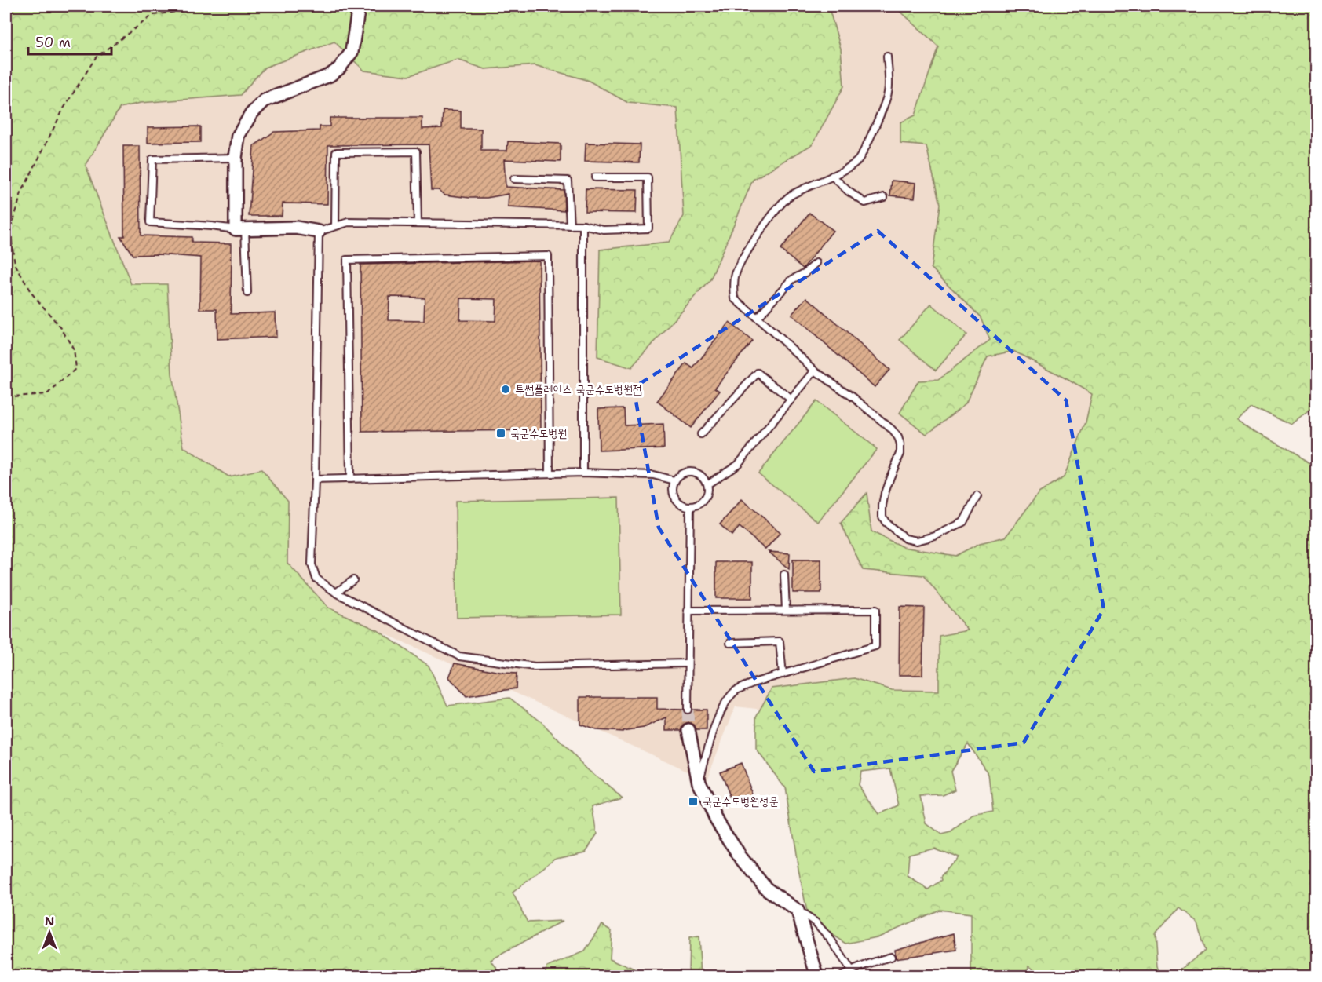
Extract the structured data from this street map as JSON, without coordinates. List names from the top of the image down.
{
  "places": {
    "other": ["투썸플레이스 국군수도병원점"],
    "transit": ["국군수도병원", "국군수도병원정문"]
  },
  "scale_bar": "50 m",
  "north": "top"
}
